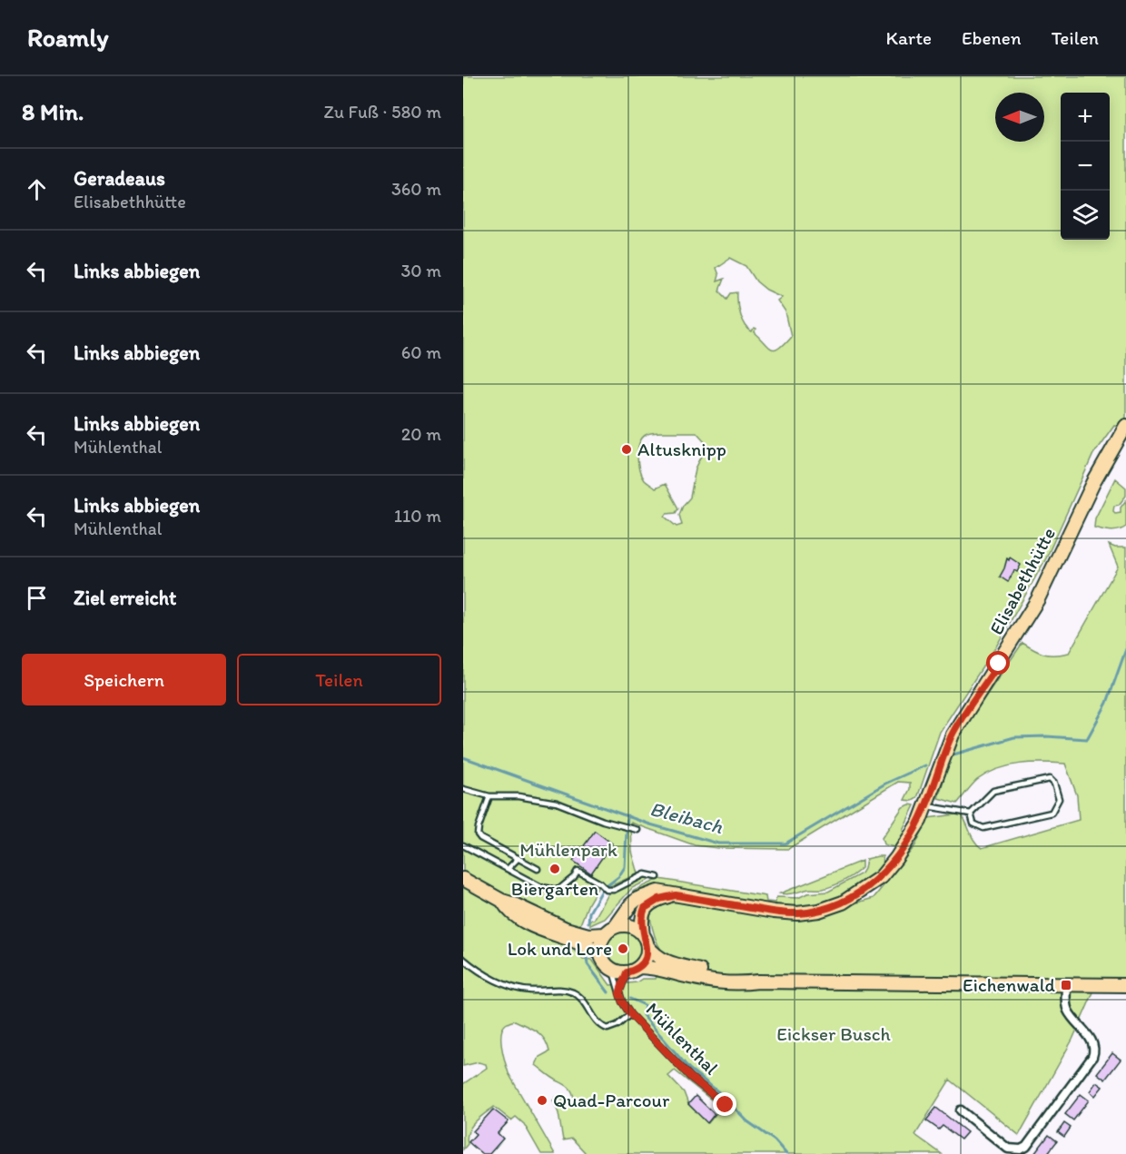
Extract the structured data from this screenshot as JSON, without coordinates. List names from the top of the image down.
{
  "streets": {
    "main road": ["Elisabethhütte"],
    "lane": ["Mühlenthal"]
  },
  "crossings": [
    ["Elisabethhütte", "Mühlenthal"]
  ],
  "water": ["Bleibach"],
  "parks": ["Mühlenpark", "Eickser Busch"],
  "places": {
    "other": [
      "Altusknipp",
      "Biergarten",
      "Lok und Lore",
      "Quad-Parcour"
    ],
    "transit": ["Eichenwald"]
  },
  "north": "left",
  "page": {
    "header": "Roamly",
    "nav": ["Karte", "Ebenen", "Teilen"],
    "heading": ["8 Min.", "Zu Fuß · 580 m"],
    "map_buttons": ["+", "−"],
    "list": [
      ["Geradeaus", "Elisabethhütte", "360 m"],
      ["Links abbiegen", "30 m"],
      ["Links abbiegen", "60 m"],
      ["Links abbiegen", "Mühlenthal", "20 m"],
      ["Links abbiegen", "Mühlenthal", "110 m"],
      "Ziel erreicht"
    ],
    "buttons": ["Speichern", "Teilen"]
  }
}
